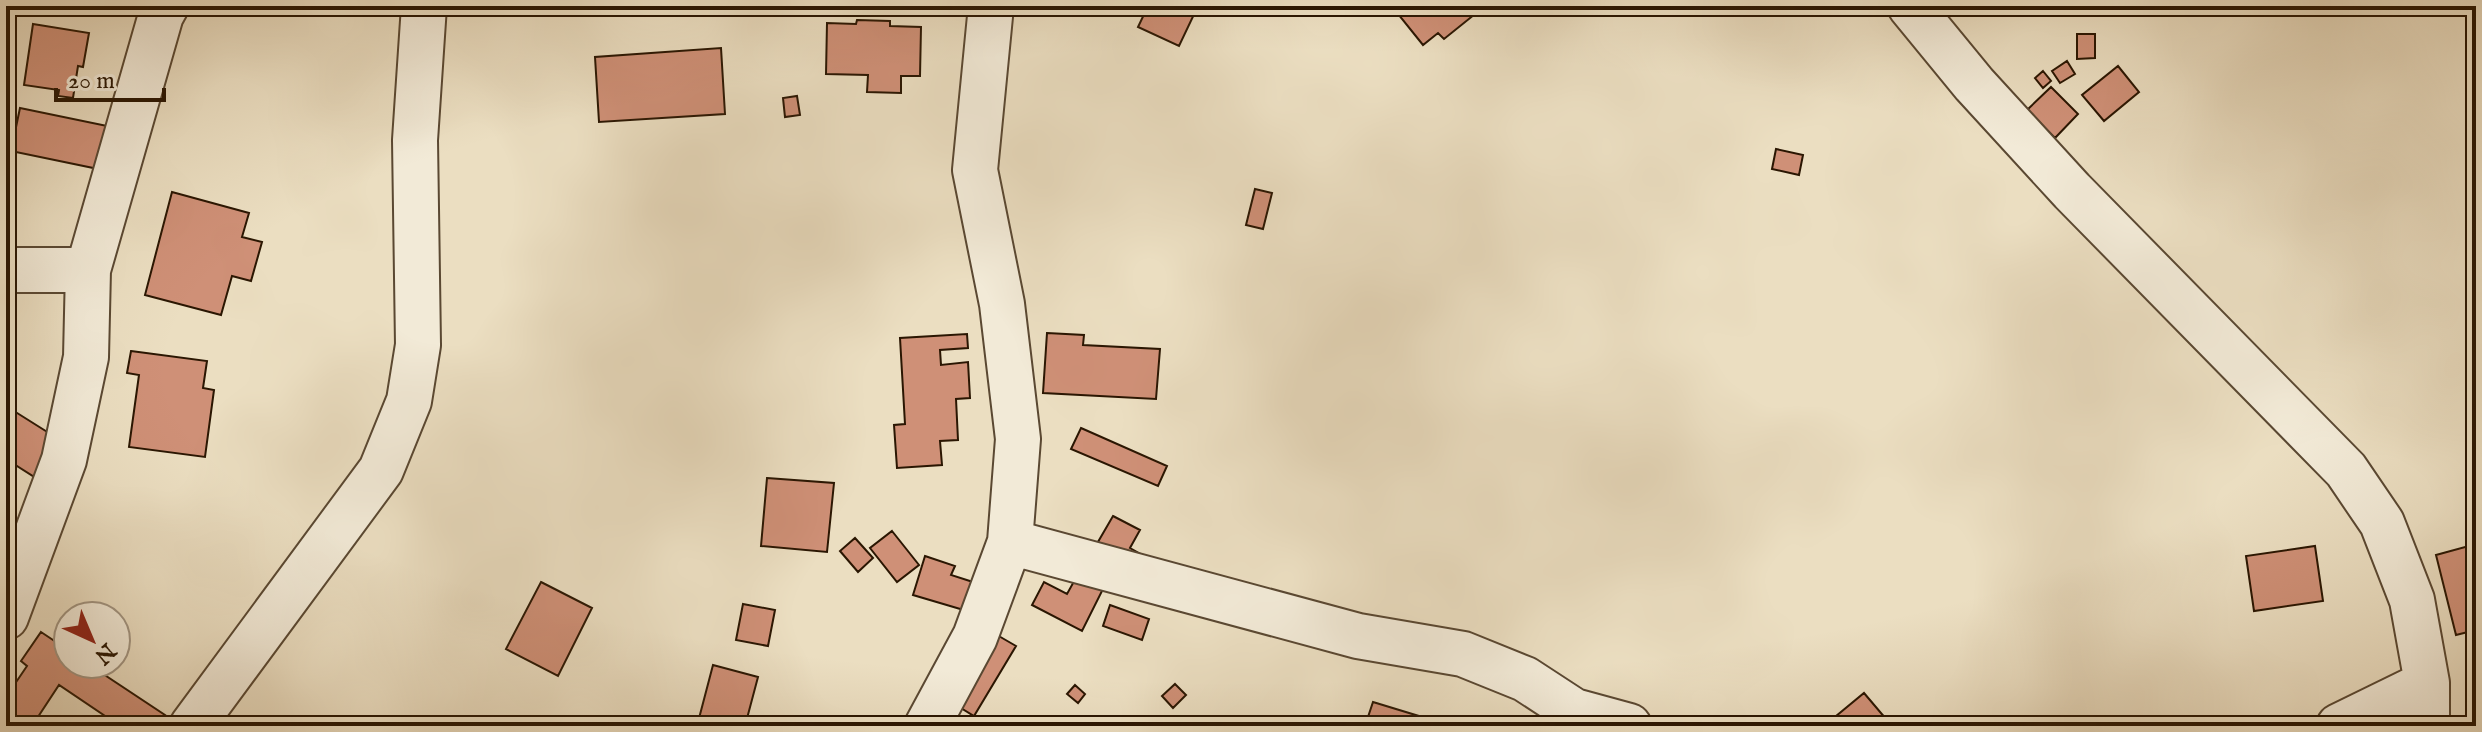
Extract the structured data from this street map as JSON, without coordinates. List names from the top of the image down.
{
  "scale_bar": "20 m",
  "north": "bottom right"
}
